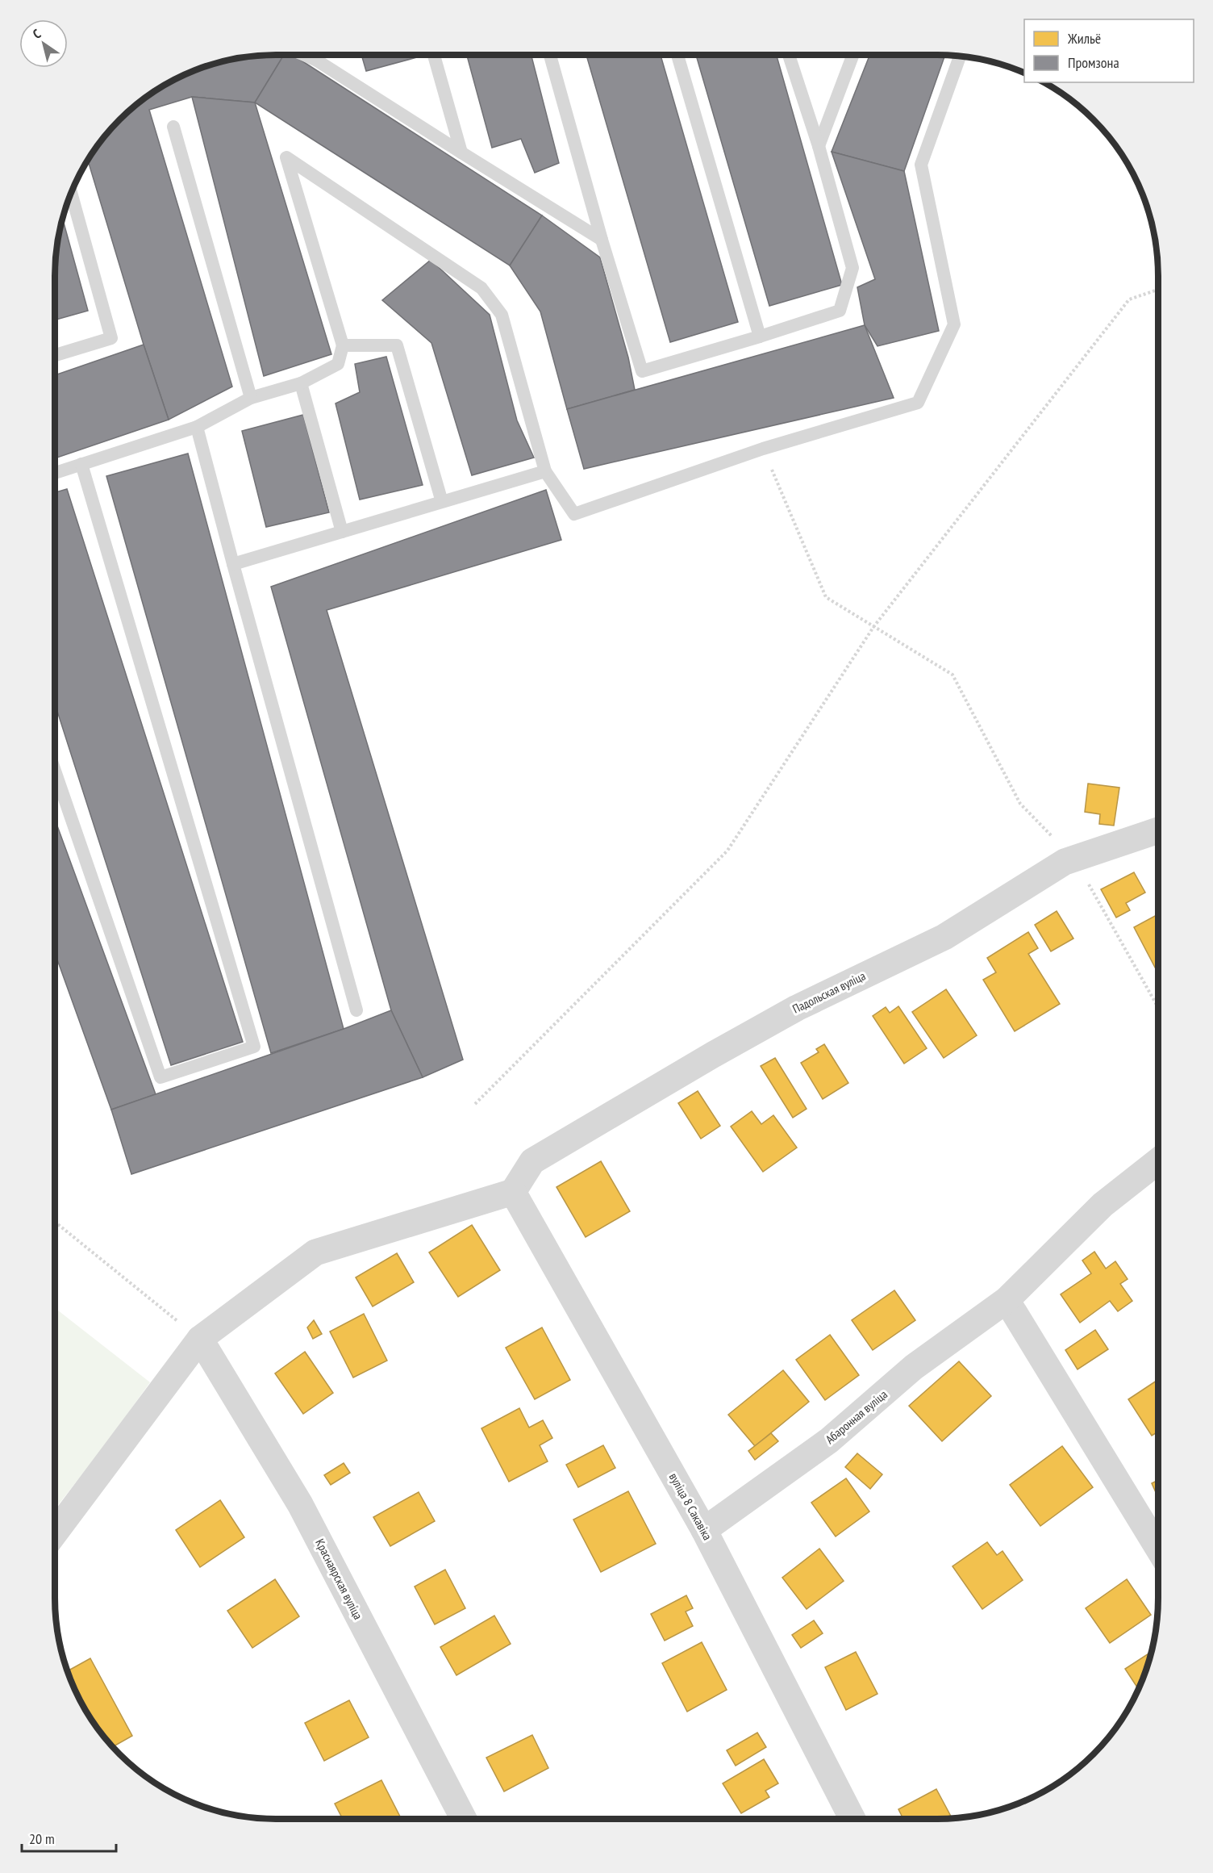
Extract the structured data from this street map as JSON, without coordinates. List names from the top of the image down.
{
  "streets": {
    "street": [
      "Падольская вуліца",
      "Абаронная вуліца",
      "вуліца 8 Сакавіка",
      "Краснаярская вуліца"
    ]
  },
  "crossings": [
    ["Падольская вуліца", "вуліца 8 Сакавіка"],
    ["Абаронная вуліца", "вуліца 8 Сакавіка"]
  ],
  "legend": ["Жильё", "Промзона"],
  "scale_bar": "20 m",
  "north": "top left"
}
